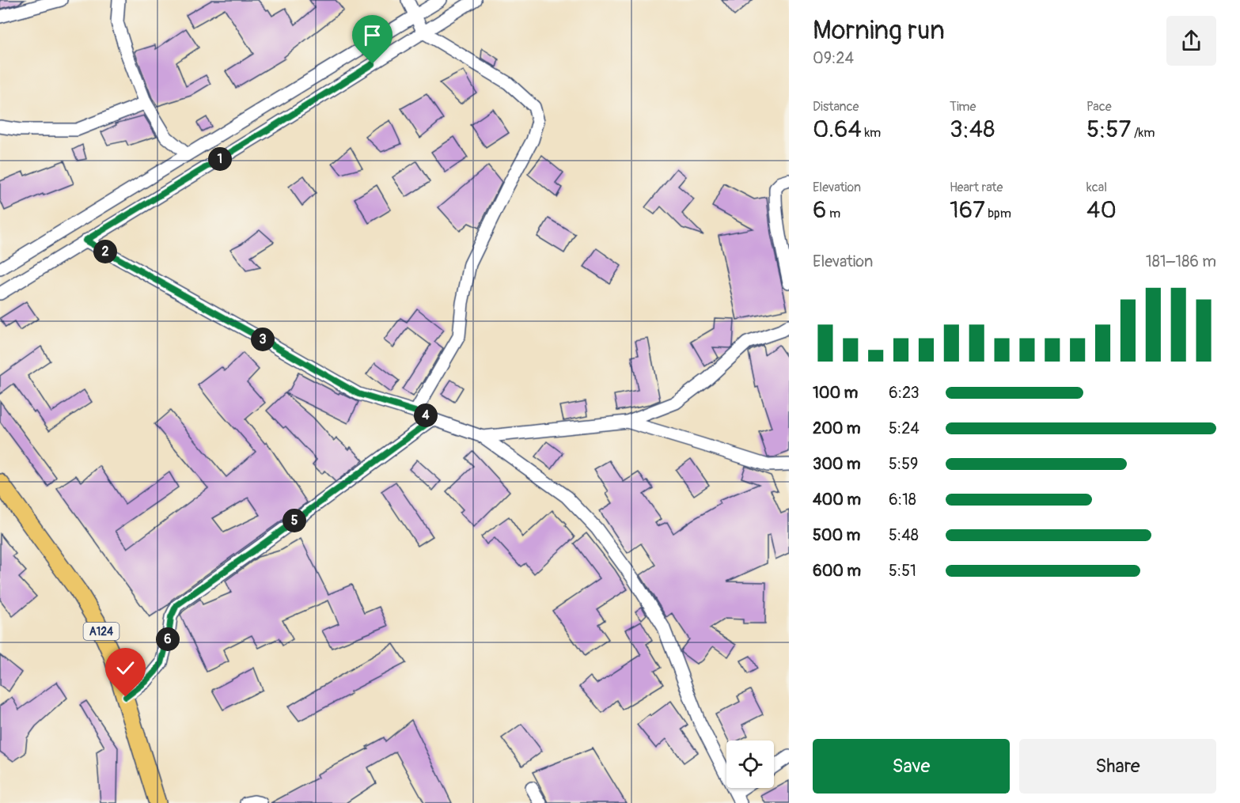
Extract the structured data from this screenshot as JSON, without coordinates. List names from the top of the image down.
{
  "streets": {
    "highway": ["A124"]
  },
  "page": {
    "heading": ["Morning run", "09:24"],
    "stats": [
      ["Distance", "0.64 km"],
      ["Time", "3:48"],
      ["Pace", "5:57 /km"],
      ["Elevation", "6 m"],
      ["Heart rate", "167 bpm"],
      ["kcal", "40"]
    ],
    "pins": [
      "1",
      "2",
      "3",
      "4",
      "5",
      "6"
    ],
    "chart": ["Elevation", "181–186 m"],
    "list": [
      {
        "name": "100 m",
        "note": "6:23"
      },
      {
        "name": "200 m",
        "note": "5:24"
      },
      {
        "name": "300 m",
        "note": "5:59"
      },
      {
        "name": "400 m",
        "note": "6:18"
      },
      {
        "name": "500 m",
        "note": "5:48"
      },
      {
        "name": "600 m",
        "note": "5:51"
      }
    ],
    "buttons": ["Save", "Share"]
  }
}
